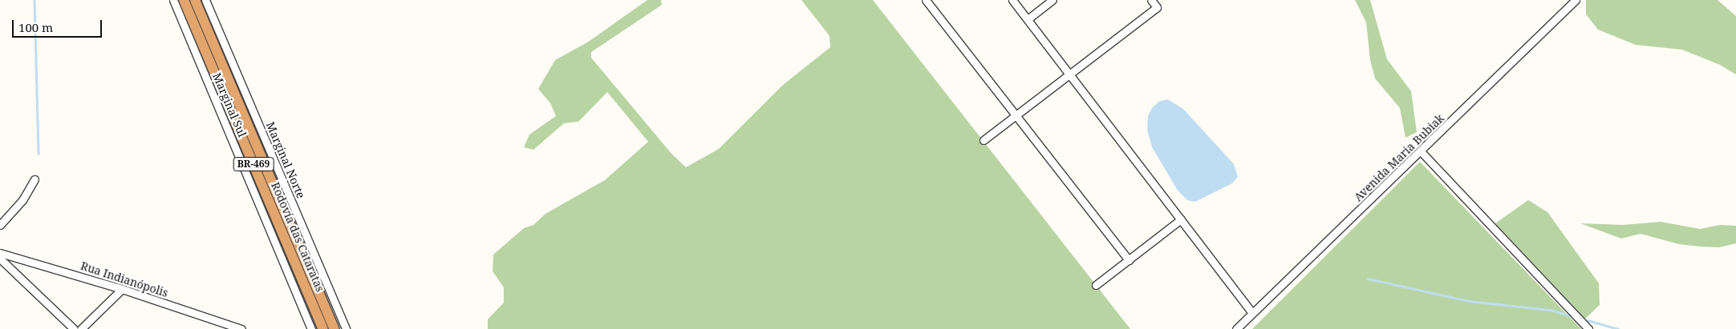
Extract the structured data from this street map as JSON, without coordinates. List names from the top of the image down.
{
  "streets": {
    "highway": ["BR-469", "Rodovía das Cataratas"],
    "street": [
      "Marginal Sul",
      "Avenida Maria Bubiak",
      "Marginal Norte",
      "Rua Indianópolis"
    ]
  },
  "scale_bar": "100 m"
}
